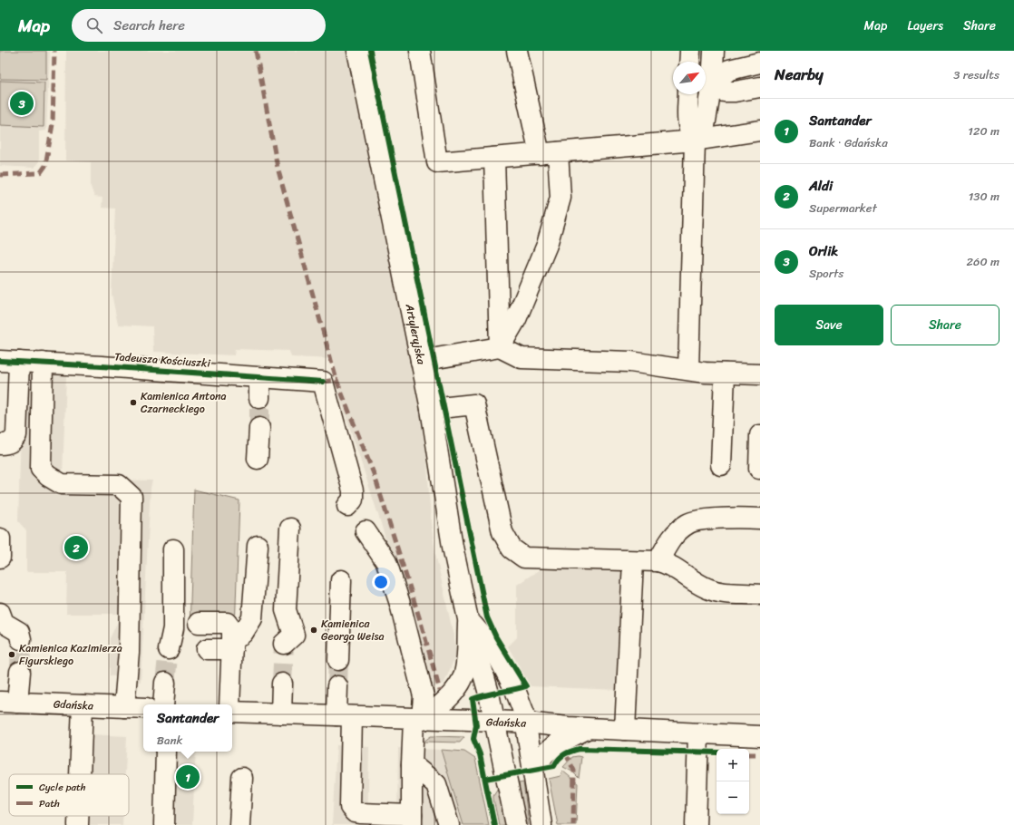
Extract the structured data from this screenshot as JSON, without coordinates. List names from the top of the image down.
{
  "streets": {
    "main road": ["Artyleryjska", "Tadeusza Kościuszki", "Gdańska"]
  },
  "crossings": [
    ["Artyleryjska", "Gdańska"]
  ],
  "places": ["Kamienica Antona Czarneckiego", "Kamienica Georga Weisa", "Kamienica Kazimierza Figurskiego"],
  "legend": ["Cycle path", "Path"],
  "north": "top right",
  "page": {
    "header": "Map",
    "search": "Search here",
    "nav": ["Map", "Layers", "Share"],
    "heading": ["Nearby", "3 results"],
    "pins": ["3", "2", "1"],
    "list": [
      {
        "mark": "1",
        "name": "Santander",
        "note": "Bank · Gdańska",
        "value": "120 m"
      },
      {
        "mark": "2",
        "name": "Aldi",
        "note": "Supermarket",
        "value": "130 m"
      },
      {
        "mark": "3",
        "name": "Orlik",
        "note": "Sports",
        "value": "260 m"
      }
    ],
    "buttons": ["Save", "Share"],
    "popup": ["Santander", "Bank"],
    "map_buttons": ["+", "−"]
  }
}
